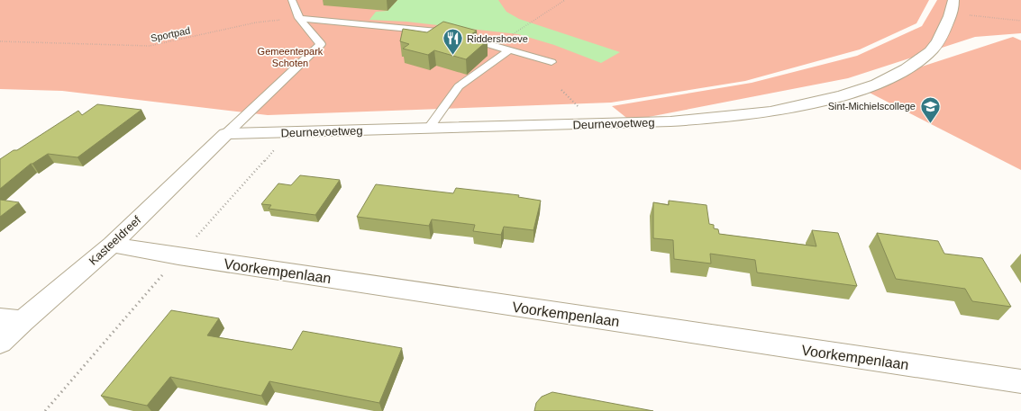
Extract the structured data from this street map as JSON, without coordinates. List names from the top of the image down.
{
  "streets": {
    "street": ["Deurnevoetweg", "Kasteeldreef", "Voorkempenlaan"],
    "path": ["Sportpad"]
  },
  "crossings": [
    ["Deurnevoetweg", "Kasteeldreef"],
    ["Kasteeldreef", "Voorkempenlaan"]
  ],
  "parks": ["Gemeentepark Schoten"],
  "places": {
    "restaurant": ["Riddershoeve"],
    "school or university": ["Sint-Michielscollege"]
  }
}
